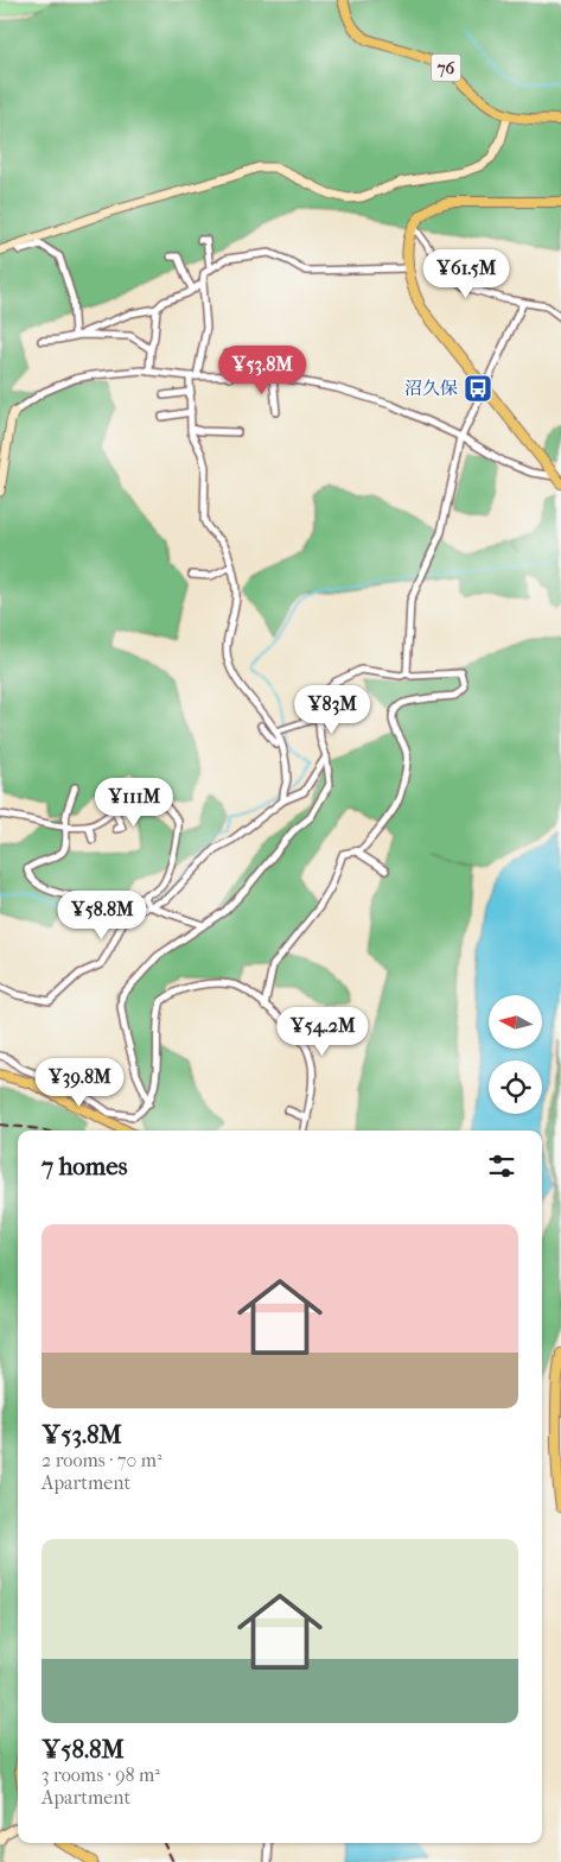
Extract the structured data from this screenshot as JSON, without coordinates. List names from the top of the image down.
{
  "streets": {
    "main road": ["76"]
  },
  "places": {
    "bus stop": ["沼久保"]
  },
  "north": "left",
  "page": {
    "price": [
      "¥61.5M",
      "¥53.8M",
      "¥83M",
      "¥111M",
      "¥58.8M",
      "¥54.2M",
      "¥39.8M"
    ],
    "heading": "7 homes",
    "list": [
      {
        "name": "¥53.8M",
        "note": "2 rooms · 70 m² · Apartment"
      },
      {
        "name": "¥58.8M",
        "note": "3 rooms · 98 m² · Apartment"
      }
    ]
  }
}
